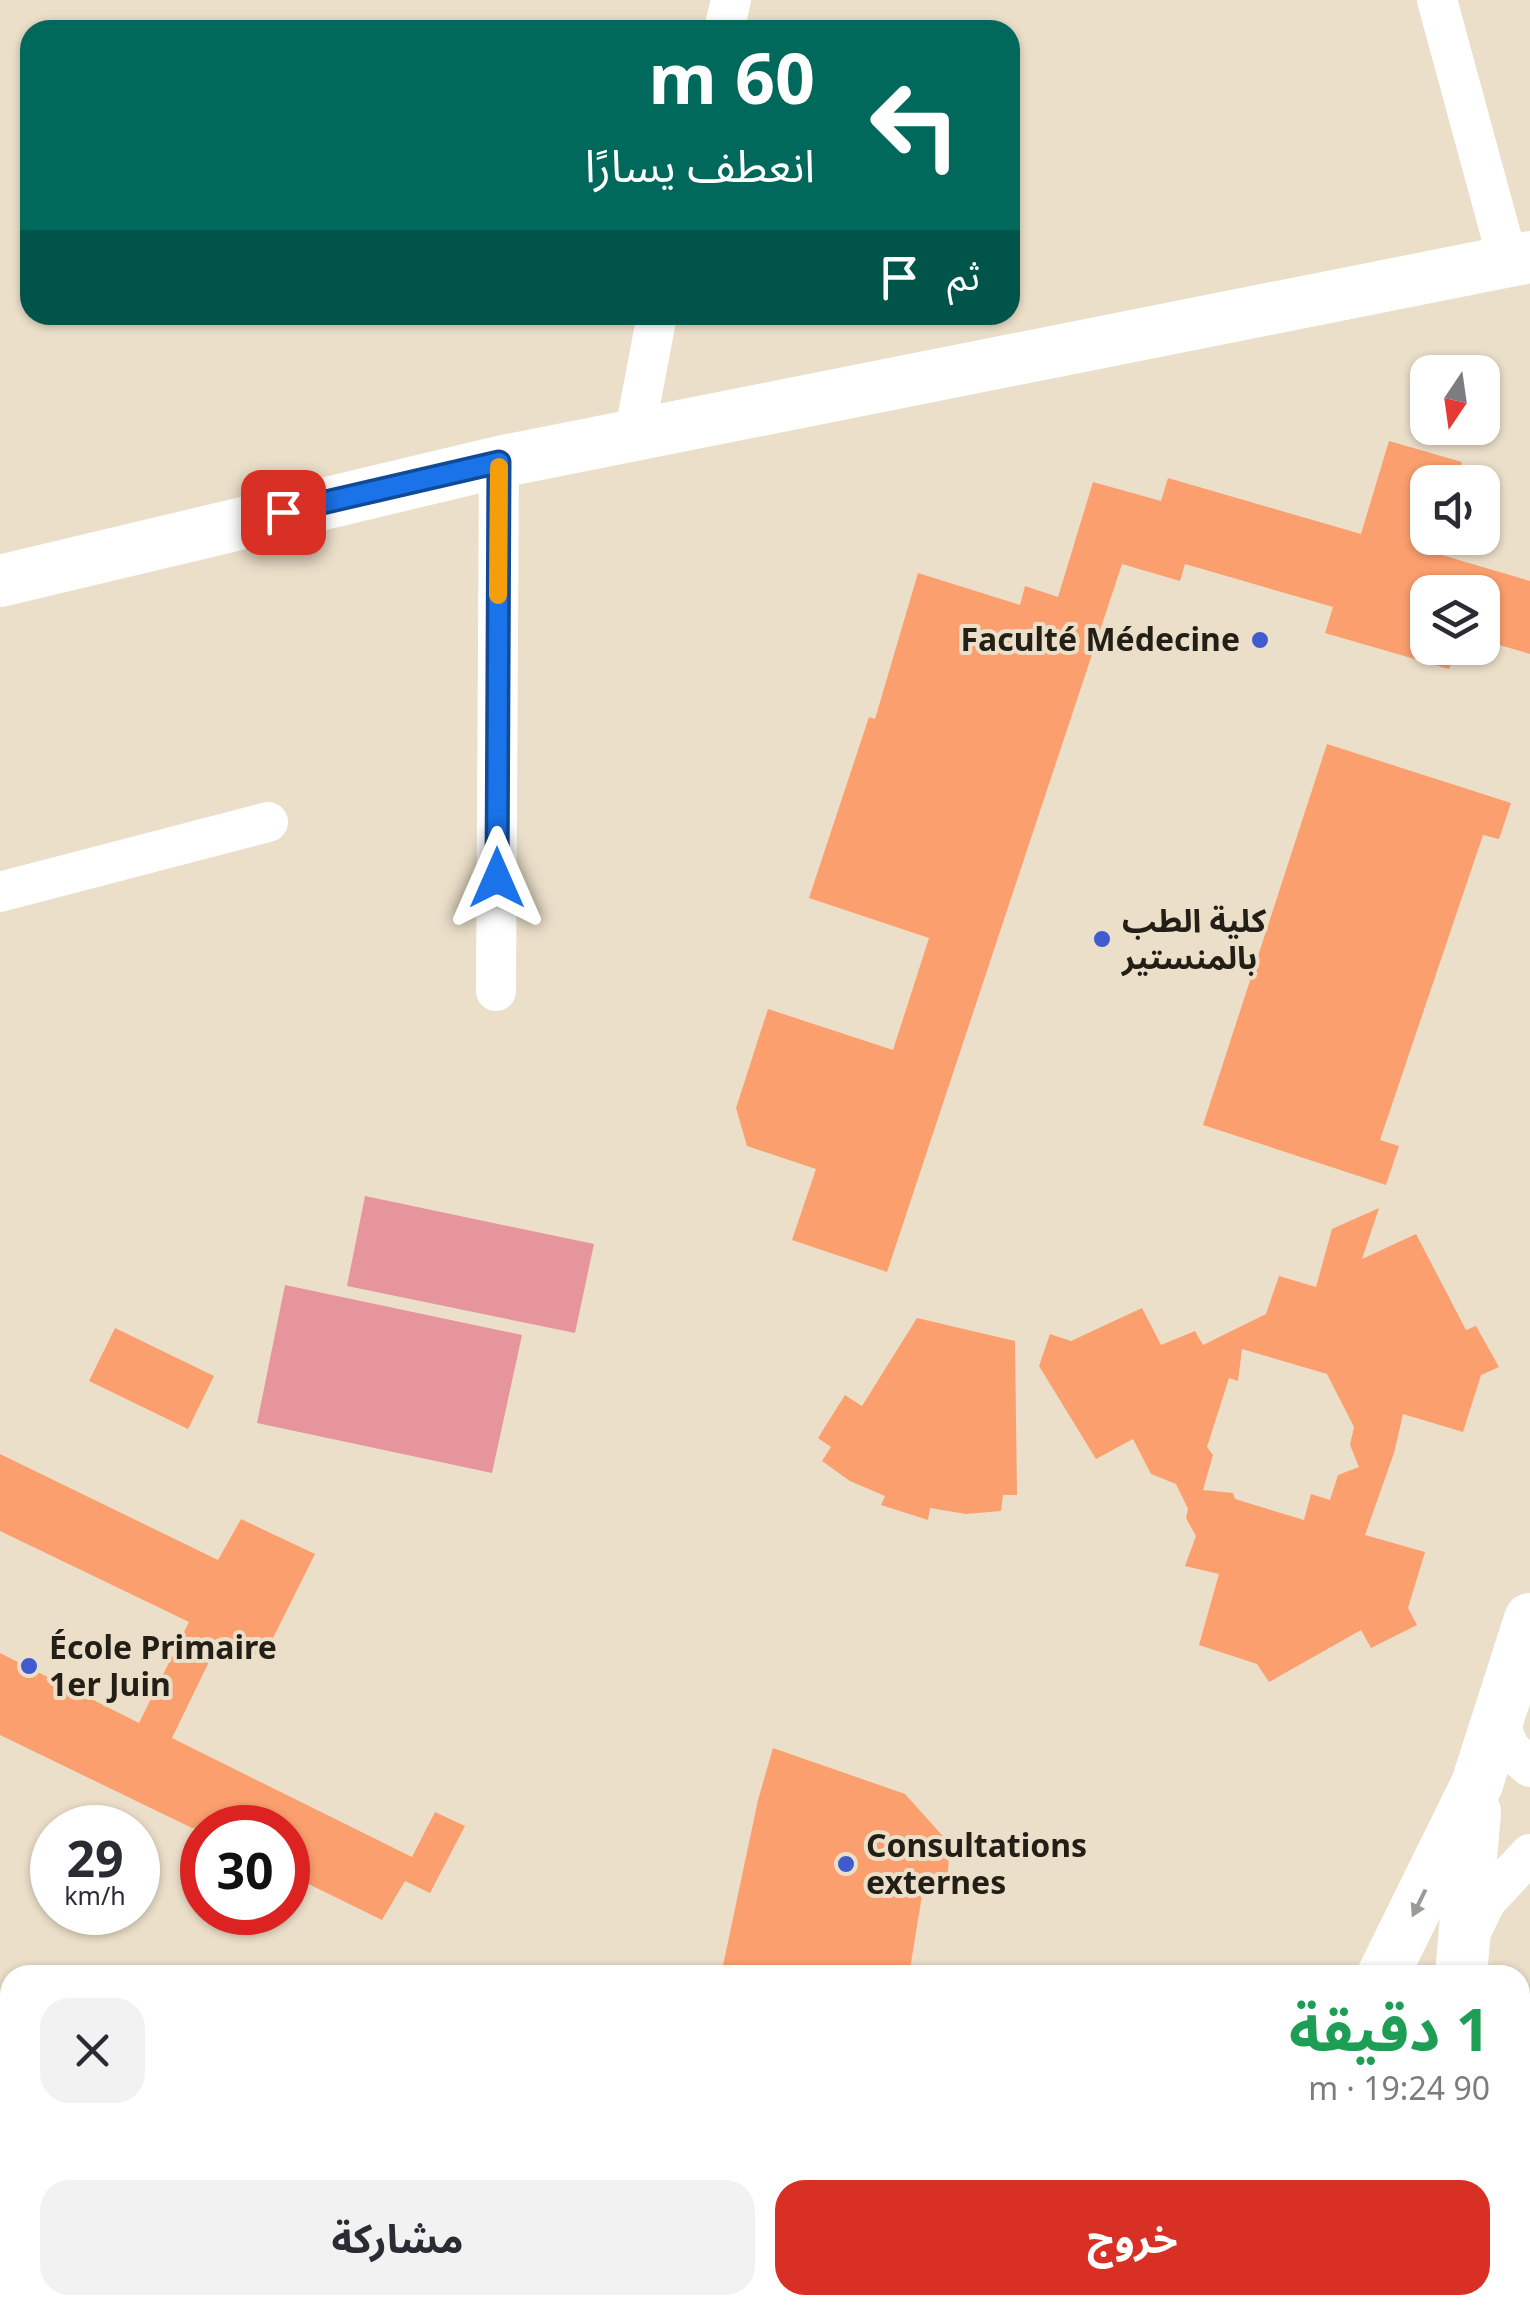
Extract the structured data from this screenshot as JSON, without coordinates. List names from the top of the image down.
{
  "places": [
    "Faculté Médecine",
    "كلية الطب بالمنستير",
    "École Primaire 1er Juin",
    "Consultations externes"
  ],
  "north": "bottom",
  "page": {
    "turn": ["60 m", "انعطف يسارًا"],
    "then": "ثم",
    "speed": "29 km/h",
    "limit": "30",
    "heading": ["1 دقيقة", "90 m · 19:24"],
    "buttons": ["خروج", "مشاركة"]
  }
}
